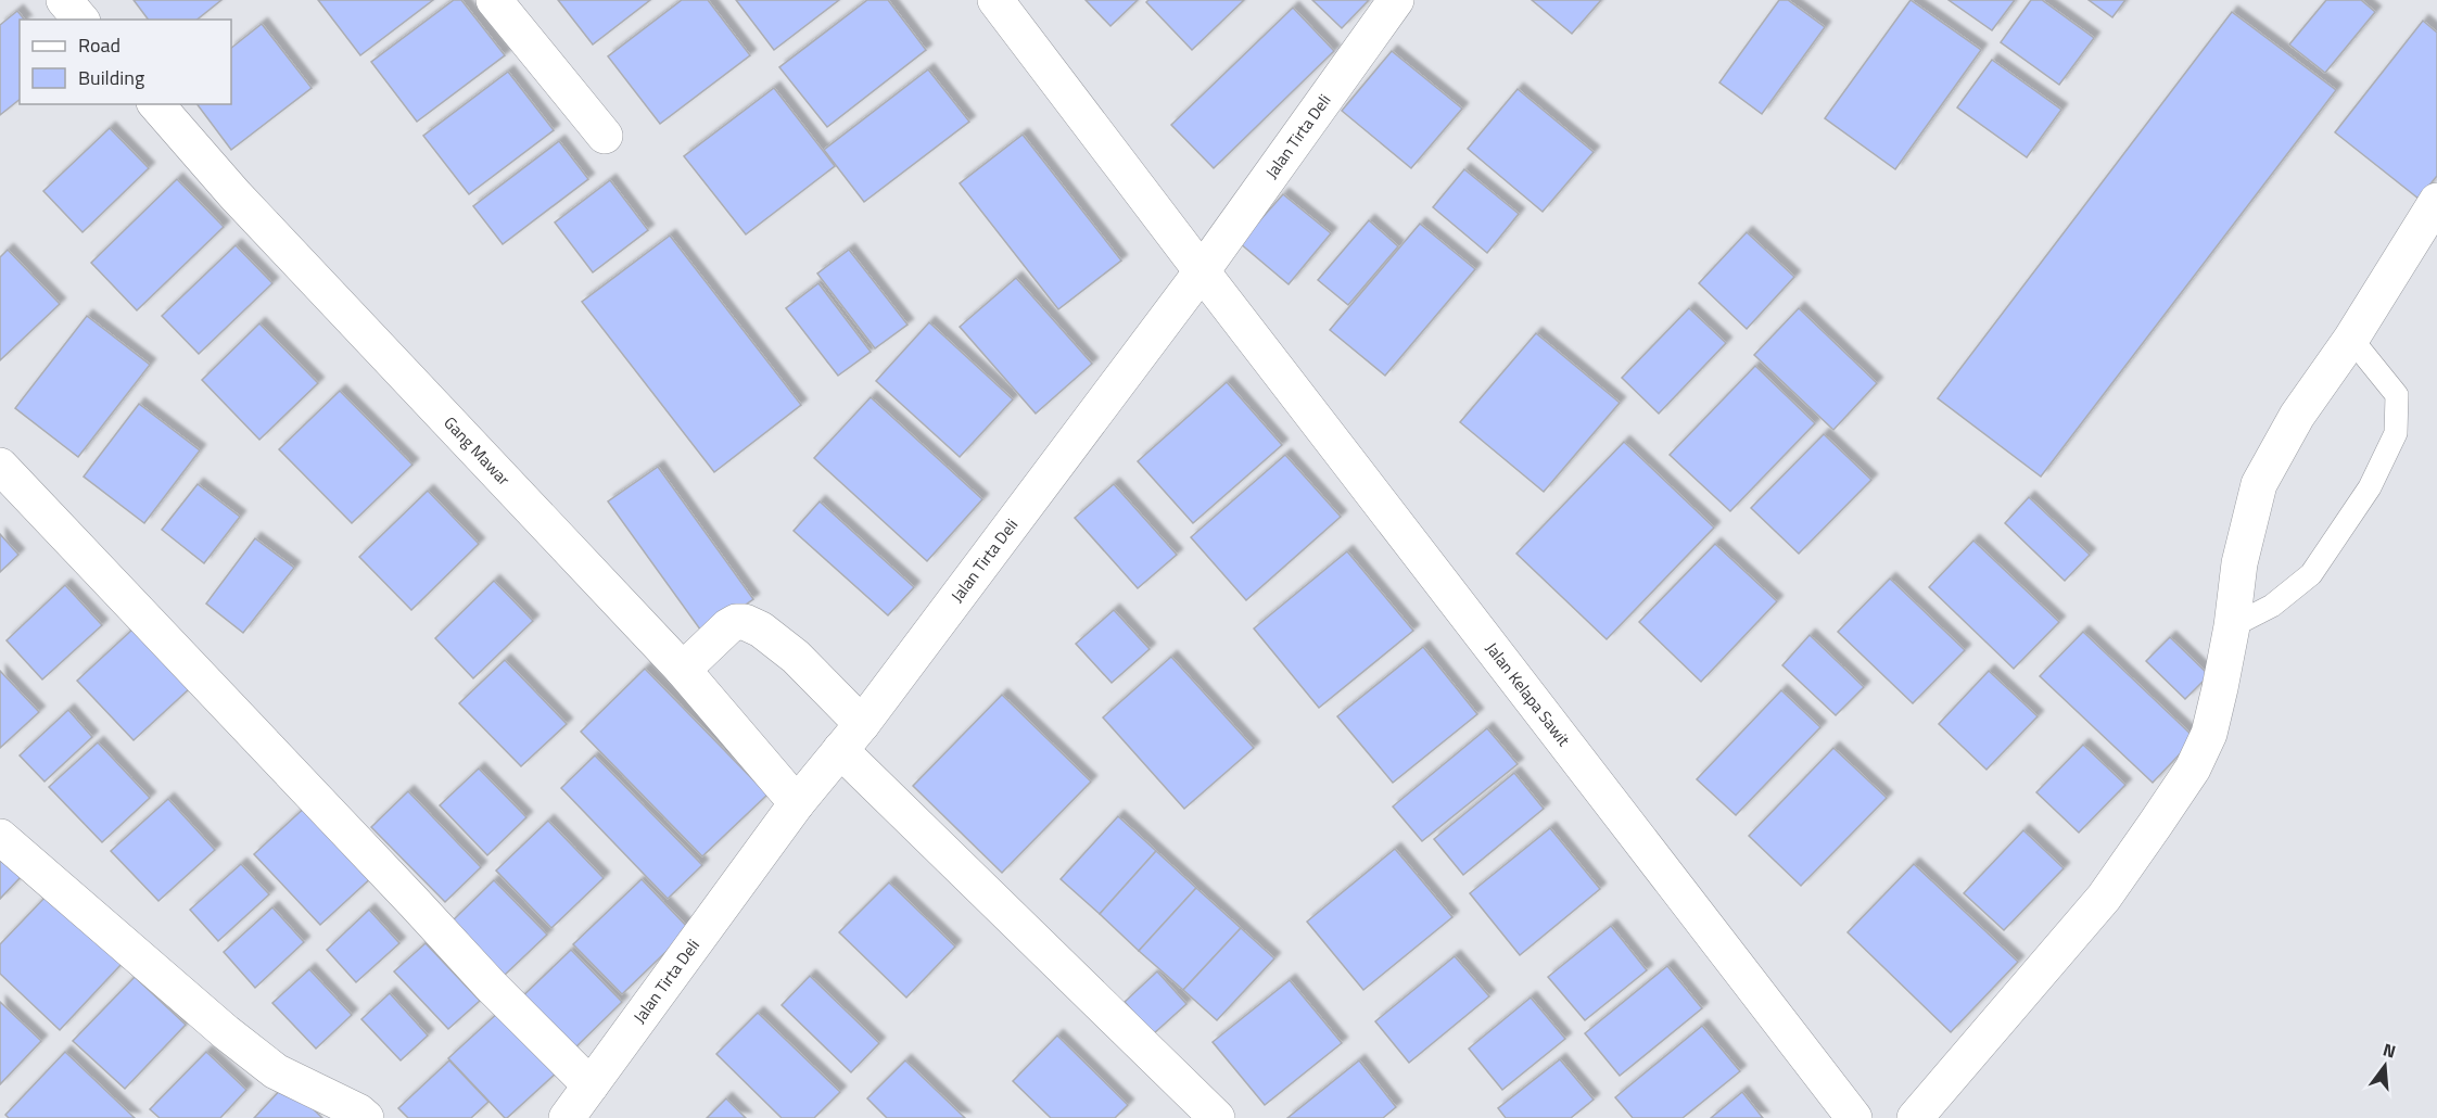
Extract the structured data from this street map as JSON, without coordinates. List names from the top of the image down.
{
  "streets": {
    "street": ["Jalan Tirta Deli", "Gang Mawar", "Jalan Kelapa Sawit"]
  },
  "crossings": [
    ["Jalan Tirta Deli", "Gang Mawar"],
    ["Jalan Tirta Deli", "Jalan Kelapa Sawit"]
  ],
  "legend": ["Road", "Building"],
  "north": "top"
}
